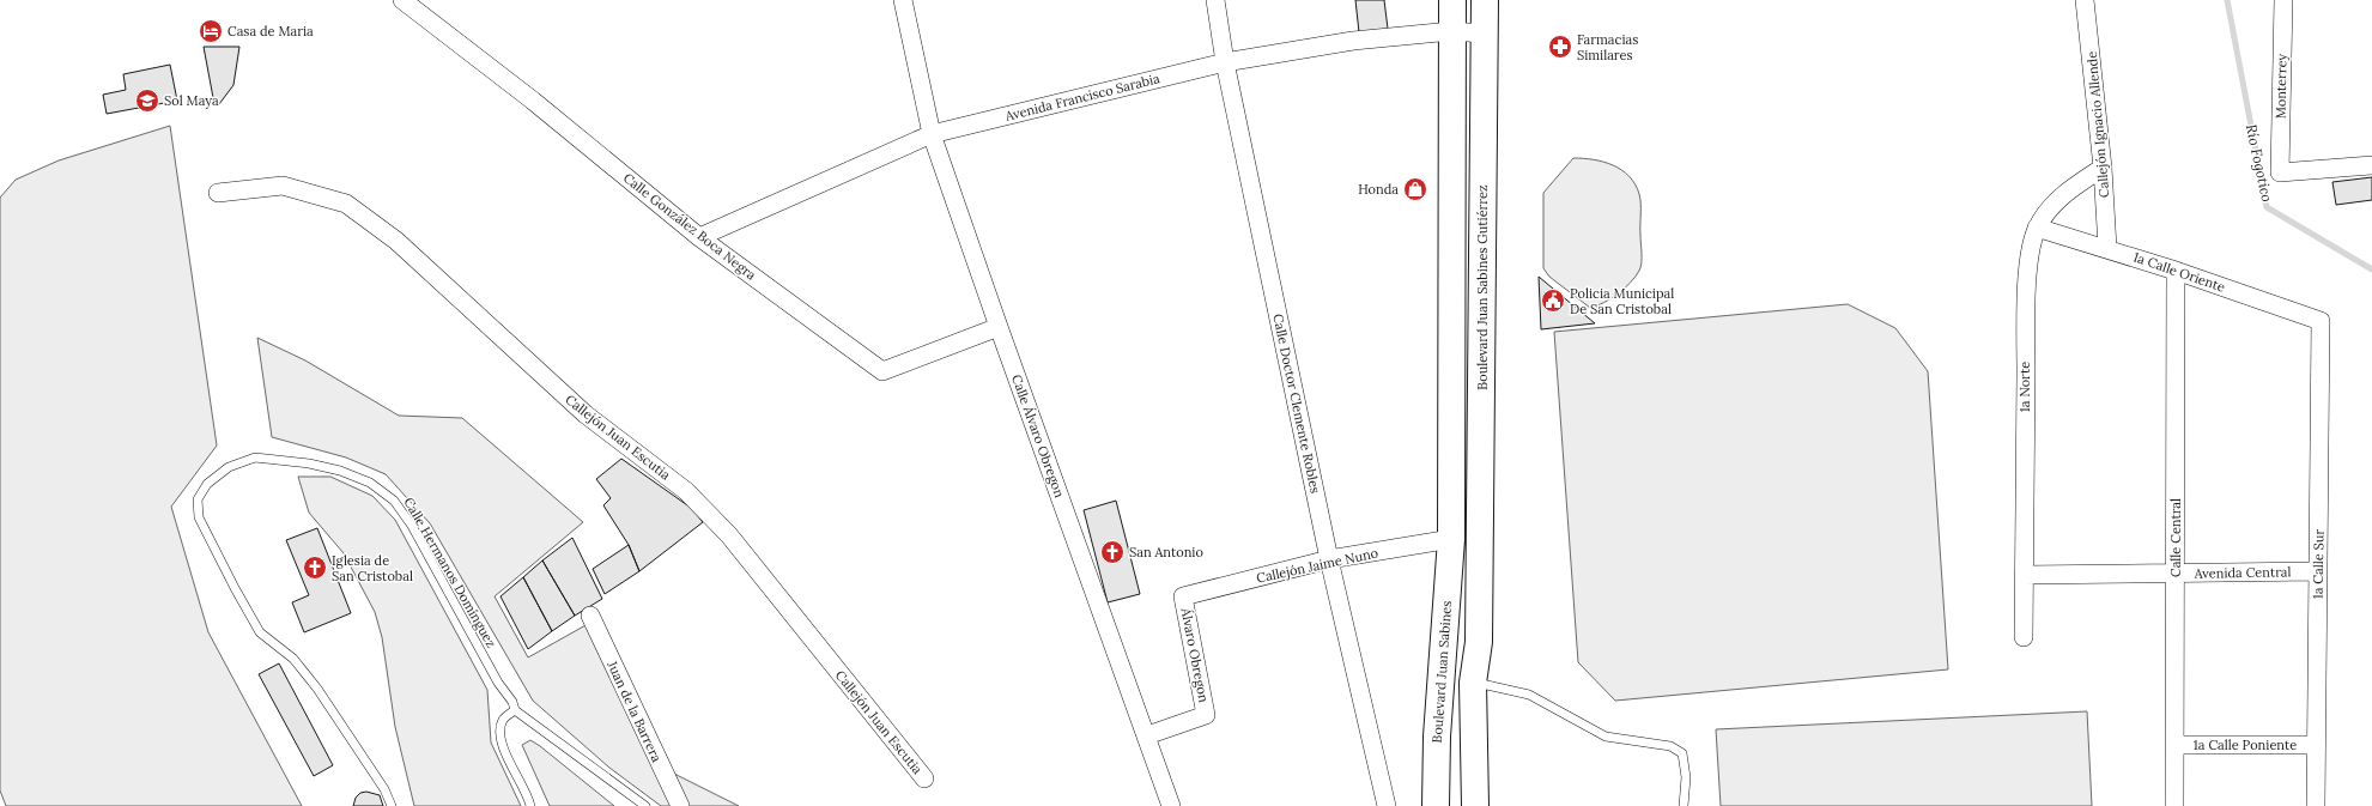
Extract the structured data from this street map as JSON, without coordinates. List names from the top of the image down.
{
  "streets": {
    "main road": ["Boulevard Juan Sabines Gutiérrez", "Boulevard Juan Sabines"],
    "street": [
      "Monterrey",
      "Avenida Francisco Sarabia",
      "Callejón Ignacio Allende",
      "Calle González Boca Negra",
      "1a Calle Oriente",
      "1a Norte",
      "Calle Doctor Clemente Robles",
      "Calle Álvaro Obregon",
      "Callejón Juan Escutia",
      "Calle Central",
      "1a Calle Sur",
      "Callejón Jaime Nuno",
      "Avenida Central",
      "Álvaro Obregon",
      "Juan de la Barrera",
      "1a Calle Poniente"
    ],
    "lane": ["Calle Hermanos Domínguez"]
  },
  "crossings": [
    ["Avenida Francisco Sarabia", "Calle González Boca Negra"],
    ["Avenida Francisco Sarabia", "Boulevard Juan Sabines Gutiérrez"],
    ["Avenida Francisco Sarabia", "Calle Doctor Clemente Robles"],
    ["Avenida Francisco Sarabia", "Calle Álvaro Obregon"],
    ["Callejón Ignacio Allende", "1a Calle Oriente"],
    ["Callejón Ignacio Allende", "1a Norte"],
    ["Calle González Boca Negra", "Calle Álvaro Obregon"],
    ["1a Calle Oriente", "1a Norte"],
    ["1a Calle Oriente", "Calle Central"],
    ["1a Calle Oriente", "1a Calle Sur"],
    ["1a Norte", "Avenida Central"],
    ["Calle Doctor Clemente Robles", "Callejón Jaime Nuno"],
    ["Calle Álvaro Obregon", "Álvaro Obregon"],
    ["Calle Central", "Avenida Central"],
    ["Calle Central", "1a Calle Poniente"],
    ["1a Calle Sur", "Avenida Central"],
    ["1a Calle Sur", "1a Calle Poniente"],
    ["Callejón Jaime Nuno", "Álvaro Obregon"],
    ["Callejón Jaime Nuno", "Boulevard Juan Sabines"]
  ],
  "water": ["Río Fogotico"],
  "places": {
    "hotel": ["Casa de Maria"],
    "pharmacy": ["Farmacias Similares"],
    "school or university": ["Sol Maya"],
    "shop": ["Honda"],
    "public building": ["Policia Municipal De San Cristobal"],
    "church": ["San Antonio", "Iglesia de San Cristobal"]
  }
}
